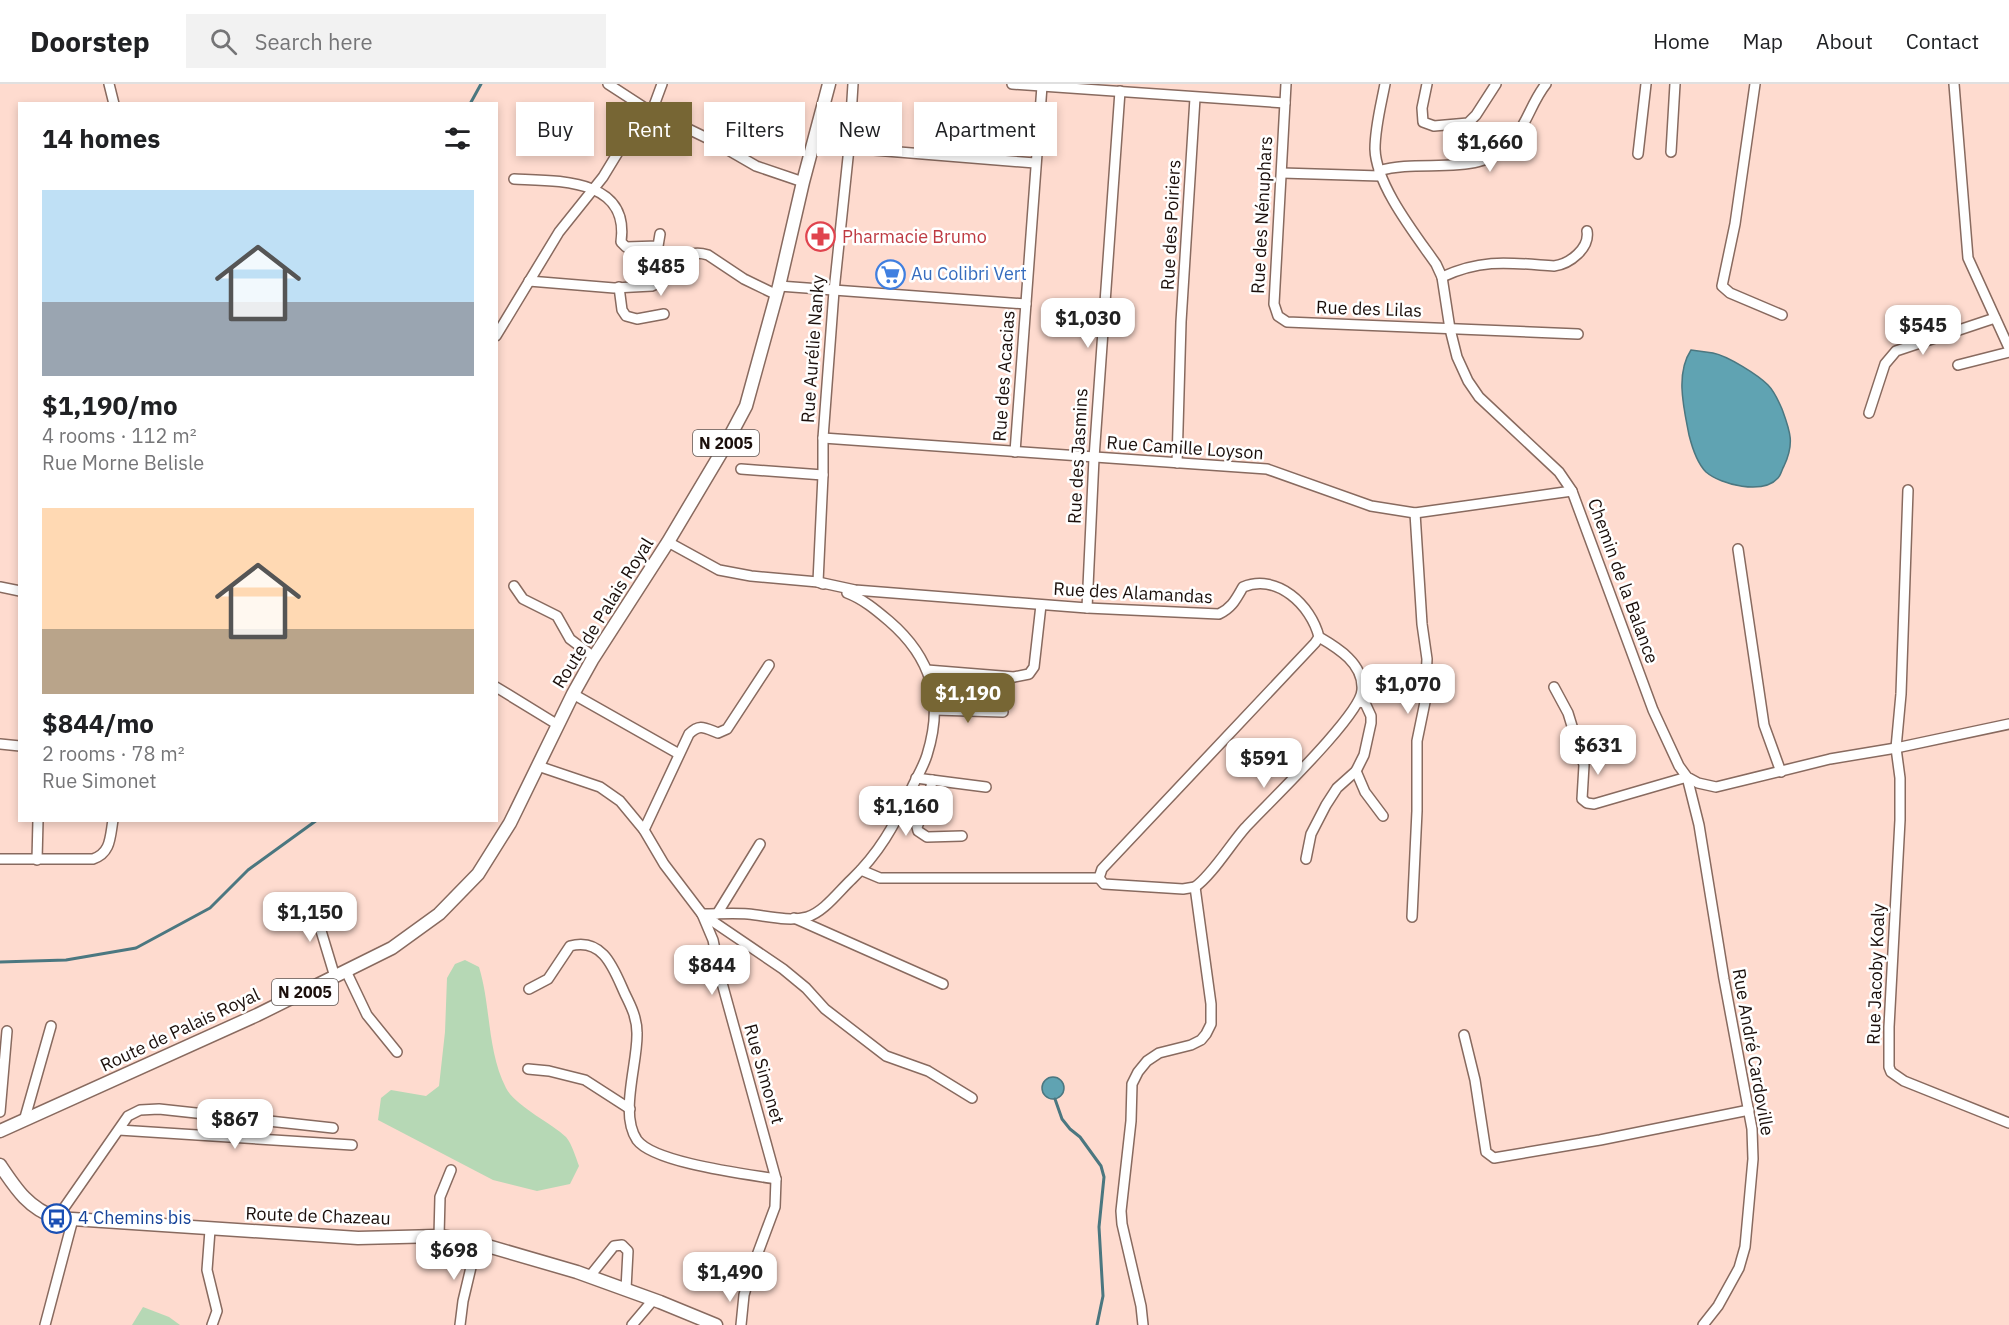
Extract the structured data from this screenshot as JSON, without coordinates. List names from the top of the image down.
{
  "streets": {
    "main road": ["N 2005", "Route de Palais Royal", "Route de Chazeau"],
    "street": [
      "Rue des Nénuphars",
      "Rue des Poiriers",
      "Rue des Lilas",
      "Rue Aurélie Nanky",
      "Rue des Acacias",
      "Rue Camille Loyson",
      "Rue des Jasmins",
      "Chemin de la Balance",
      "Rue des Alamandas",
      "Rue Jacoby Koaly",
      "Rue André Cardoville",
      "Rue Simonet"
    ]
  },
  "crossings": [
    ["Rue des Nénuphars", "Rue des Lilas"],
    ["Rue des Poiriers", "Rue Camille Loyson"],
    ["Rue des Lilas", "Chemin de la Balance"],
    ["Rue Aurélie Nanky", "Rue Camille Loyson"],
    ["Rue Aurélie Nanky", "Rue des Alamandas"],
    ["Rue des Acacias", "Rue Camille Loyson"],
    ["Rue Camille Loyson", "Rue des Jasmins"],
    ["Rue Camille Loyson", "Chemin de la Balance"],
    ["Rue des Jasmins", "Rue des Alamandas"],
    ["Chemin de la Balance", "Rue André Cardoville"],
    ["Rue des Alamandas", "Route de Palais Royal"],
    ["Route de Palais Royal", "Rue Simonet"]
  ],
  "places": {
    "pharmacy": ["Pharmacie Brumo"],
    "supermarket": ["Au Colibri Vert"],
    "bus stop": ["4 Chemins bis"]
  },
  "page": {
    "header": "Doorstep",
    "search": "Search here",
    "nav": [
      "Home",
      "Map",
      "About",
      "Contact"
    ],
    "chip": [
      "Buy",
      "Rent",
      "Filters",
      "New",
      "Apartment"
    ],
    "heading": "14 homes",
    "price": [
      "$1,660",
      "$485",
      "$1,030",
      "$545",
      "$1,070",
      "$1,190",
      "$631",
      "$591",
      "$1,160",
      "$1,150",
      "$844",
      "$867",
      "$698",
      "$1,490"
    ],
    "list": [
      {
        "name": "$1,190/mo",
        "note": "4 rooms · 112 m² · Rue Morne Belisle"
      },
      {
        "name": "$844/mo",
        "note": "2 rooms · 78 m² · Rue Simonet"
      }
    ]
  }
}
